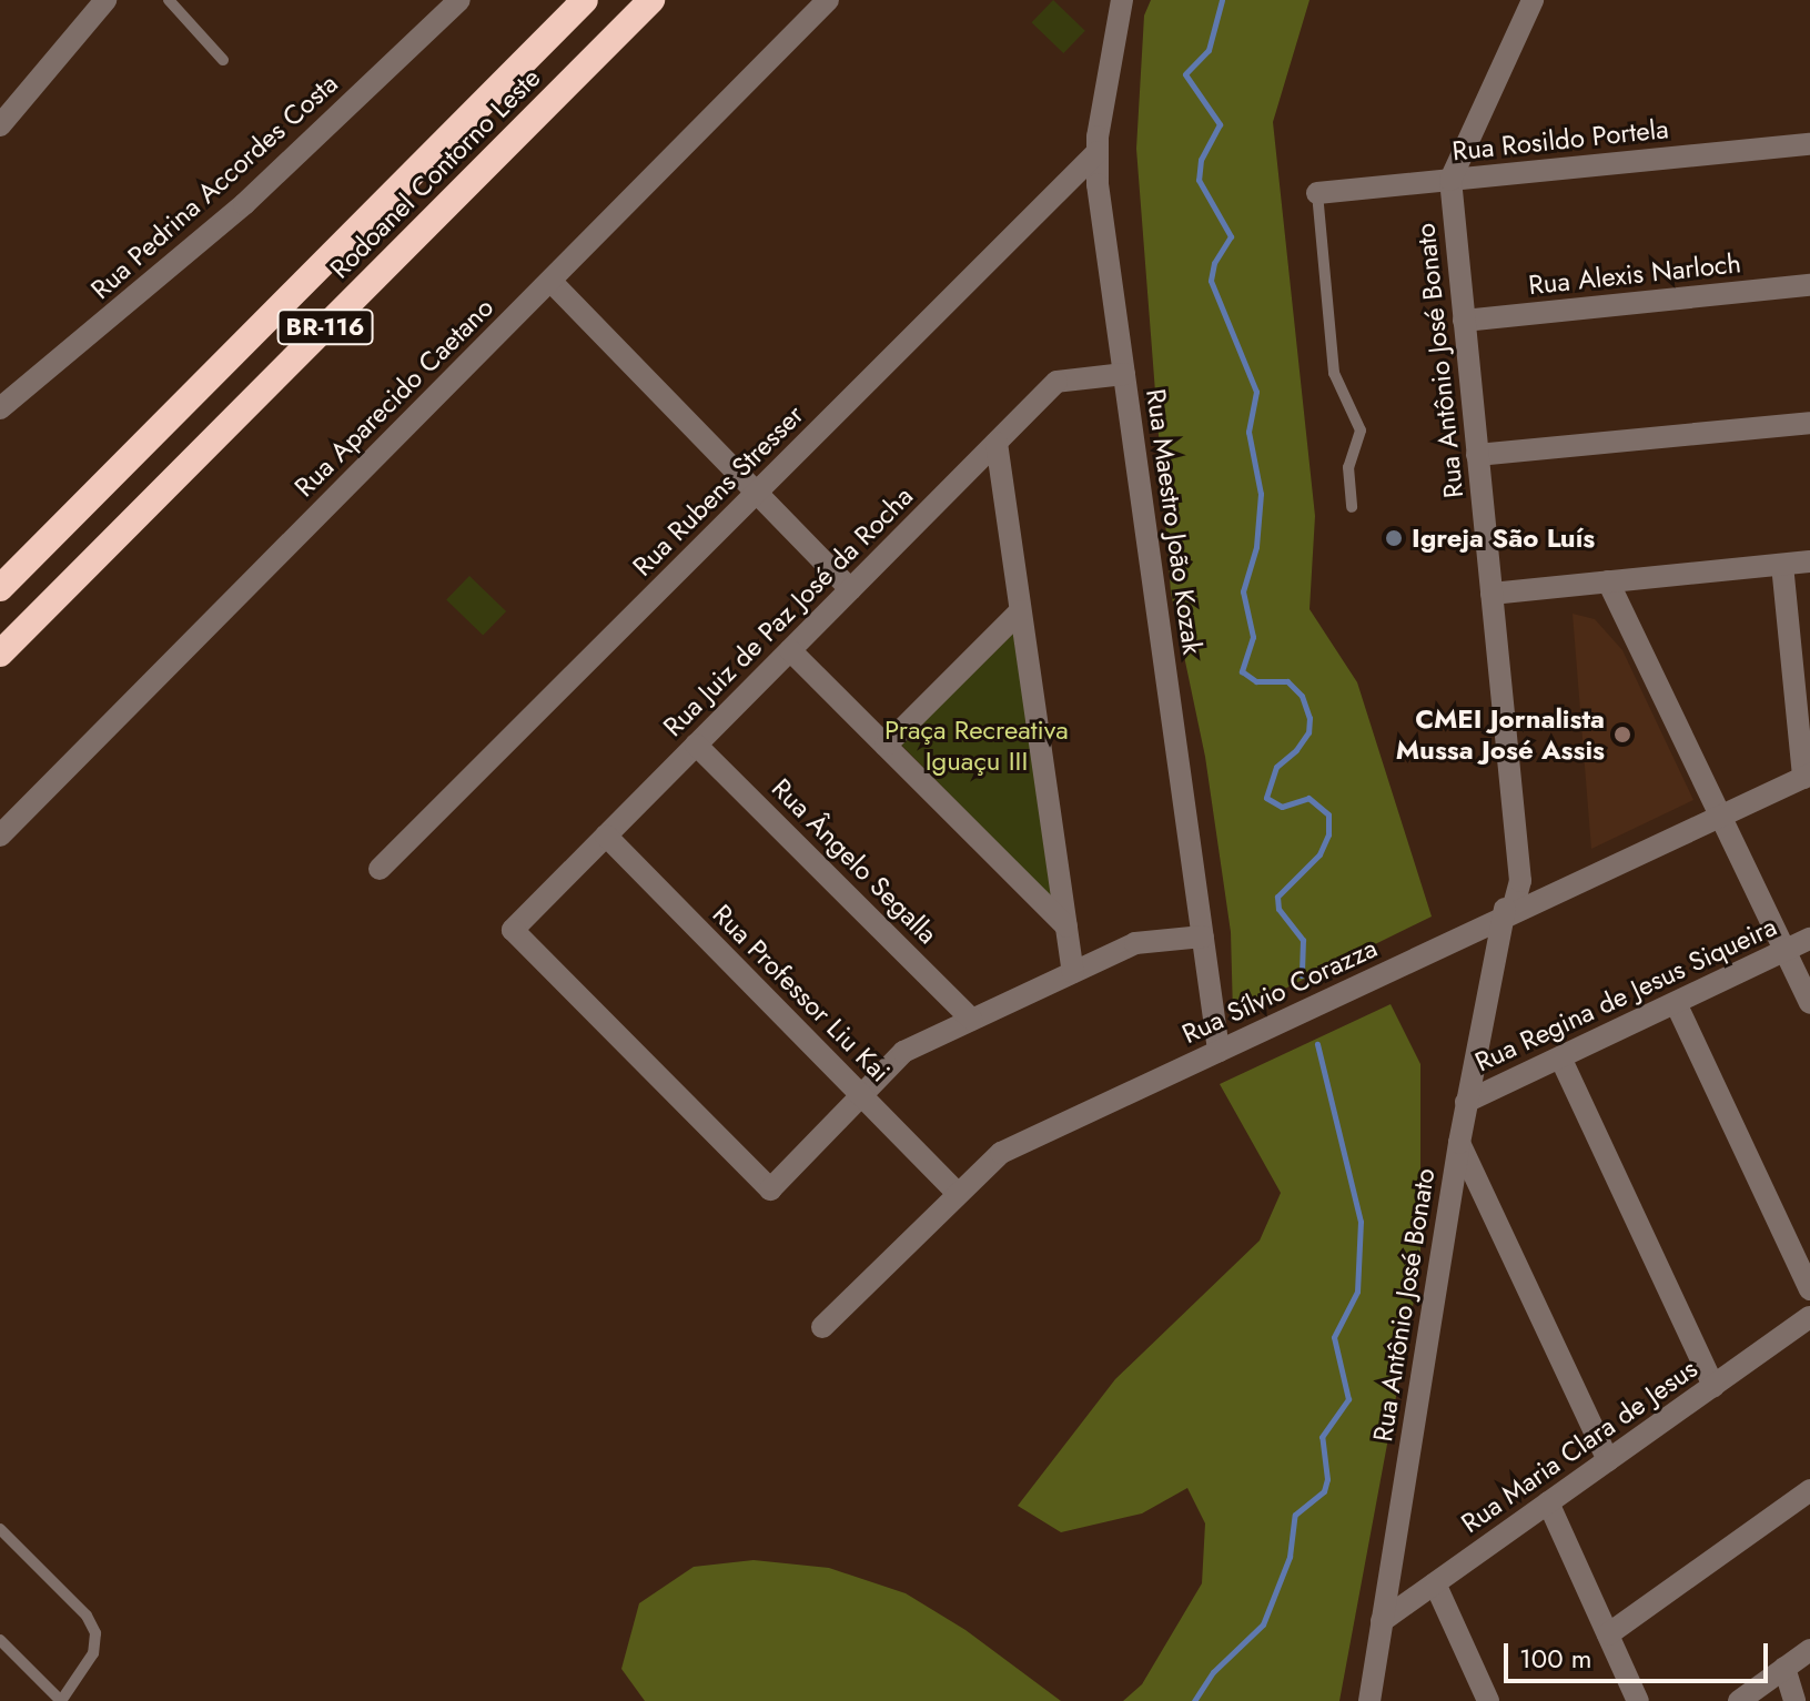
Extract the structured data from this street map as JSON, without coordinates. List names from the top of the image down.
{
  "streets": {
    "highway": ["Rodoanel Contorno Leste", "BR-116"],
    "street": [
      "Rua Rosildo Portela",
      "Rua Pedrina Accordes Costa",
      "Rua Alexis Narloch",
      "Rua Antônio José Bonato",
      "Rua Aparecido Caetano",
      "Rua Rubens Stresser",
      "Rua Maestro João Kozak",
      "Rua Juiz de Paz José da Rocha",
      "Rua Ângelo Segalla",
      "Rua Sílvio Corazza",
      "Rua Professor Liu Kai",
      "Rua Regina de Jesus Siqueira",
      "Rua Maria Clara de Jesus"
    ]
  },
  "crossings": [
    ["Rua Rosildo Portela", "Rua Antônio José Bonato"],
    ["Rua Alexis Narloch", "Rua Antônio José Bonato"],
    ["Rua Antônio José Bonato", "Rua Sílvio Corazza"],
    ["Rua Antônio José Bonato", "Rua Regina de Jesus Siqueira"],
    ["Rua Antônio José Bonato", "Rua Maria Clara de Jesus"],
    ["Rua Rubens Stresser", "Rua Maestro João Kozak"],
    ["Rua Maestro João Kozak", "Rua Juiz de Paz José da Rocha"],
    ["Rua Maestro João Kozak", "Rua Sílvio Corazza"],
    ["Rua Juiz de Paz José da Rocha", "Rua Ângelo Segalla"],
    ["Rua Juiz de Paz José da Rocha", "Rua Professor Liu Kai"],
    ["Rua Sílvio Corazza", "Rua Professor Liu Kai"]
  ],
  "parks": ["Praça Recreativa Iguaçu III"],
  "places": ["Igreja São Luís", "CMEI Jornalista Mussa José Assis"],
  "scale_bar": "100 m"
}
